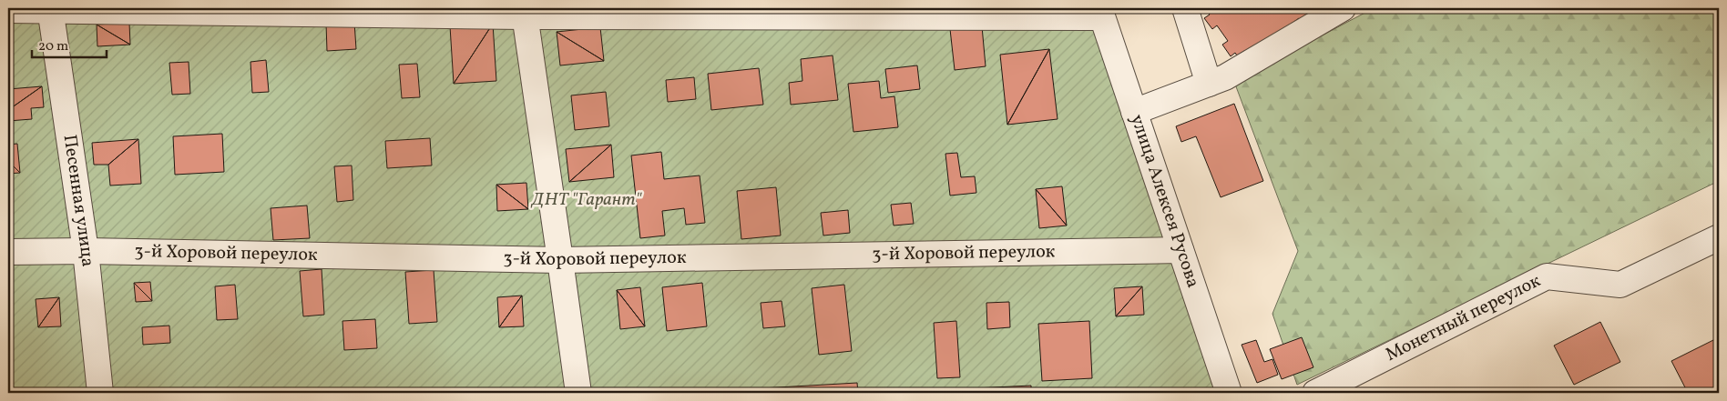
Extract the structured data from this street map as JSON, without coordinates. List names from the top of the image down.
{
  "streets": {
    "street": [
      "Песенная улица",
      "улица Алексея Русова",
      "3-й Хоровой переулок",
      "Монетный переулок"
    ]
  },
  "crossings": [
    ["Песенная улица", "3-й Хоровой переулок"],
    ["улица Алексея Русова", "3-й Хоровой переулок"]
  ],
  "parks": ["ДНТ \"Гарант\""],
  "scale_bar": "20 m"
}
